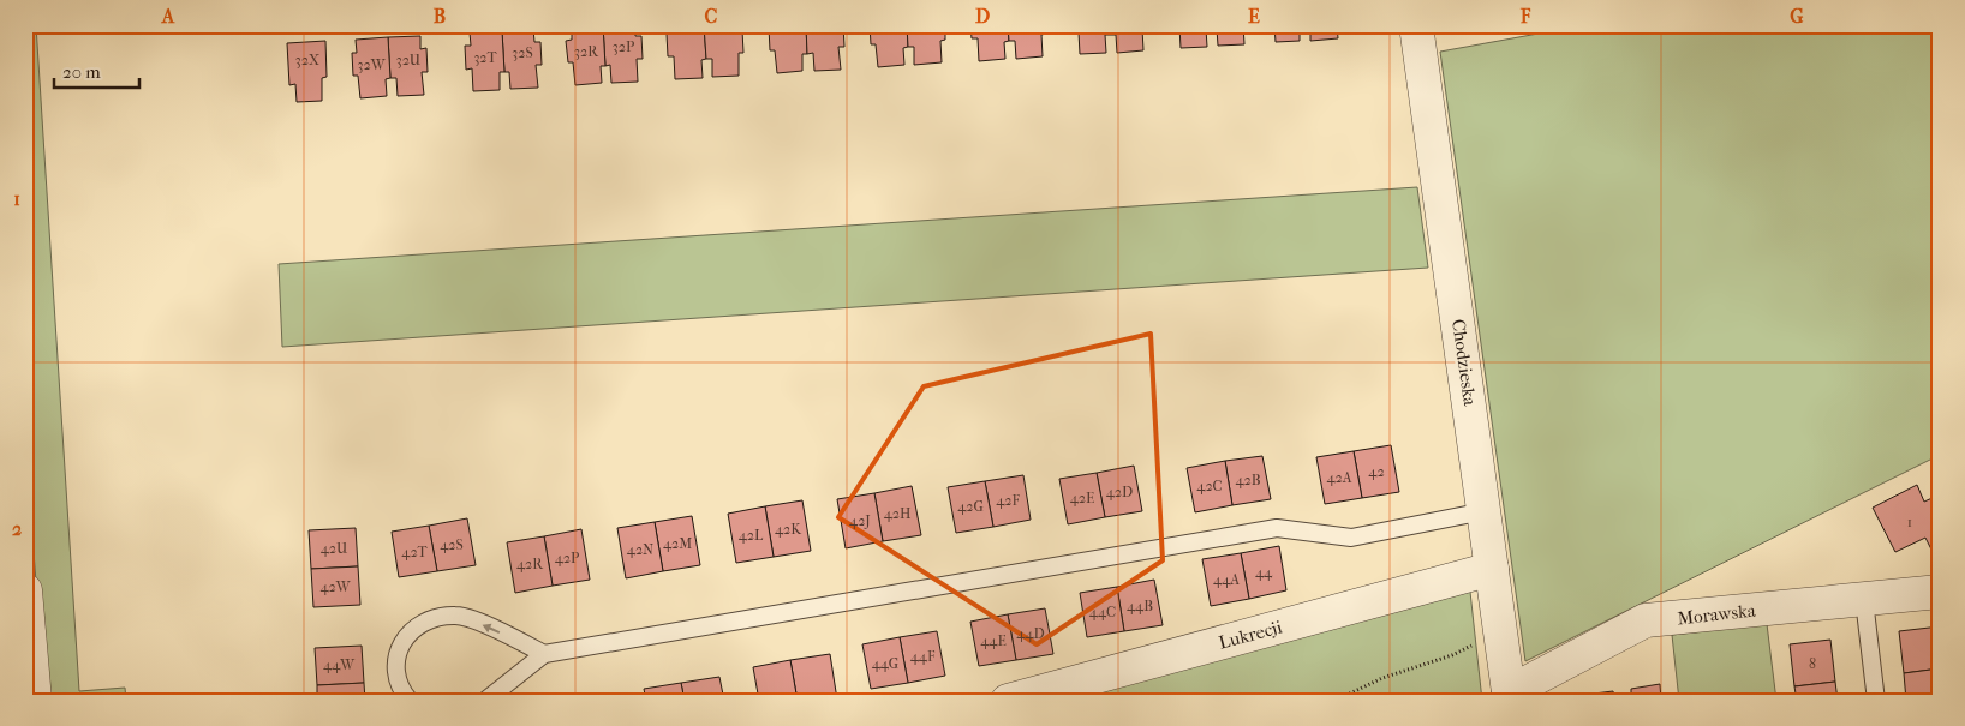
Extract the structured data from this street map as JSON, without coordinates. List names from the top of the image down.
{
  "streets": {
    "street": ["Chodzieska", "Morawska", "Lukrecji"]
  },
  "crossings": [
    ["Chodzieska", "Morawska"],
    ["Chodzieska", "Lukrecji"]
  ],
  "house_numbers": [
    "32P",
    "32R",
    "32S",
    "32T",
    "32X",
    "32U",
    "32W",
    "42",
    "42A",
    "42B",
    "42C",
    "42D",
    "42E",
    "42F",
    "42G",
    "42H",
    "42J",
    "1",
    "42K",
    "42L",
    "42M",
    "42S",
    "42U",
    "42N",
    "42T",
    "42P",
    "42R",
    "44",
    "44A",
    "42W",
    "44B",
    "44C",
    "44D",
    "44E",
    "44F",
    "44G",
    "8",
    "44W"
  ],
  "scale_bar": "20 m",
  "grid": {
    "columns": [
      "A",
      "B",
      "C",
      "D",
      "E",
      "F",
      "G"
    ],
    "rows": ["1", "2"]
  }
}
